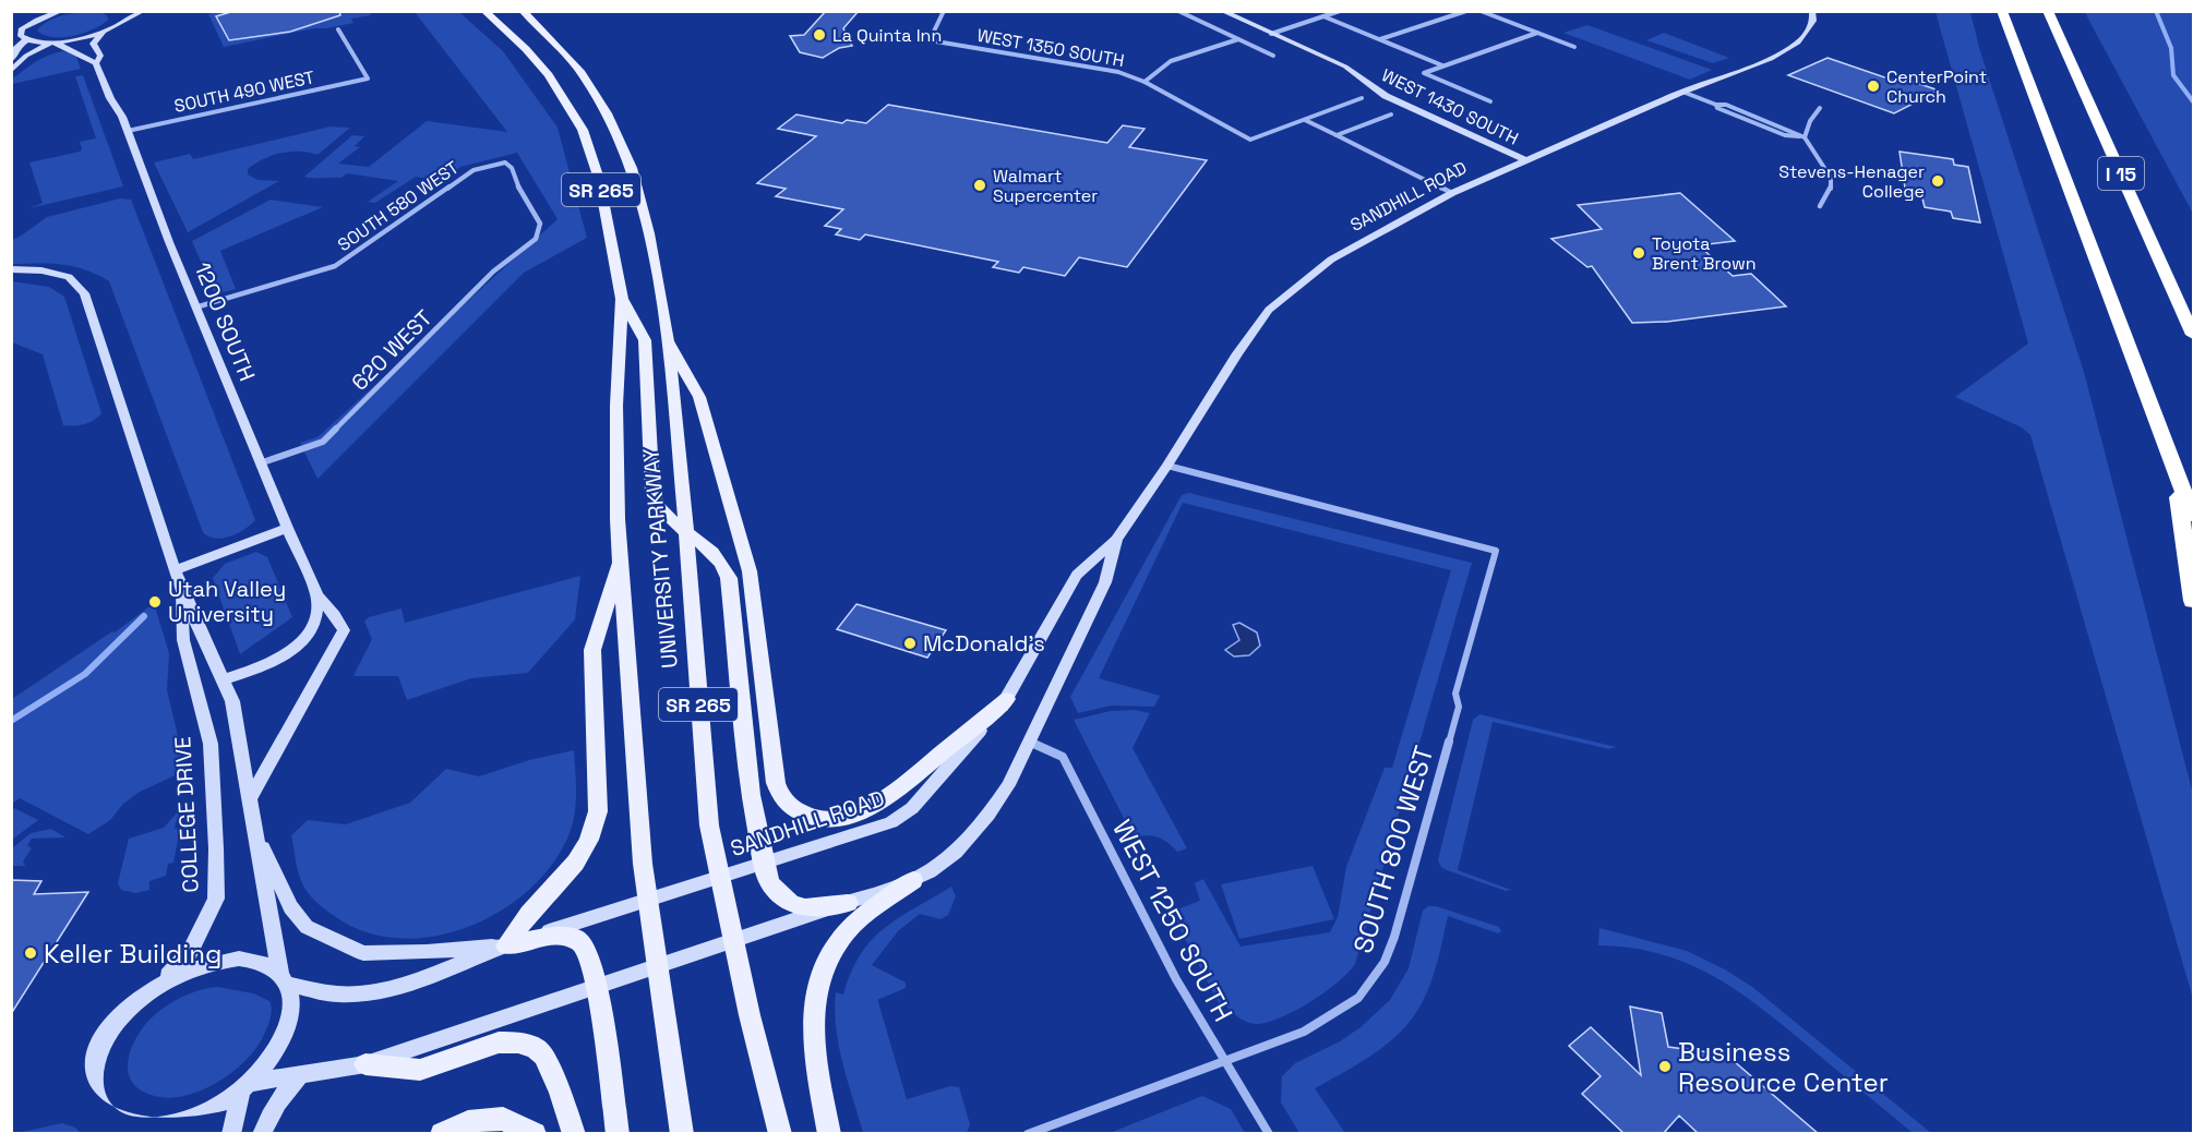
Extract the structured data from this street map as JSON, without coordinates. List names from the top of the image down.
{
  "streets": {
    "highway": ["I 15"],
    "main road": ["SR 265", "UNIVERSITY PARKWAY"],
    "street": [
      "WEST 1350 SOUTH",
      "SOUTH 490 WEST",
      "WEST 1430 SOUTH",
      "SANDHILL ROAD",
      "SOUTH 580 WEST",
      "1200 SOUTH",
      "620 WEST",
      "COLLEGE DRIVE",
      "SOUTH 800 WEST",
      "WEST 1250 SOUTH"
    ]
  },
  "crossings": [
    ["SOUTH 490 WEST", "1200 SOUTH"],
    ["WEST 1430 SOUTH", "SANDHILL ROAD"],
    ["SR 265", "SANDHILL ROAD"],
    ["SR 265", "UNIVERSITY PARKWAY"],
    ["SANDHILL ROAD", "UNIVERSITY PARKWAY"],
    ["SANDHILL ROAD", "COLLEGE DRIVE"],
    ["SANDHILL ROAD", "SOUTH 800 WEST"],
    ["SANDHILL ROAD", "WEST 1250 SOUTH"],
    ["SOUTH 580 WEST", "1200 SOUTH"],
    ["SOUTH 580 WEST", "620 WEST"],
    ["1200 SOUTH", "620 WEST"],
    ["1200 SOUTH", "COLLEGE DRIVE"],
    ["SOUTH 800 WEST", "WEST 1250 SOUTH"]
  ],
  "places": [
    "La Quinta Inn",
    "CenterPoint Church",
    "Stevens-Henager College",
    "Walmart Supercenter",
    "Toyota Brent Brown",
    "Utah Valley University",
    "McDonald's",
    "Keller Building",
    "Business Resource Center"
  ]
}
